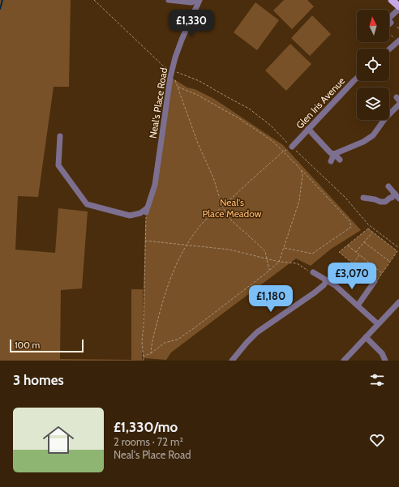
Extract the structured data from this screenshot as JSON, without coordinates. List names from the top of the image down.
{
  "streets": {
    "street": ["Neal's Place Road", "Glen Iris Avenue"]
  },
  "parks": ["Neal's Place Meadow"],
  "scale_bar": "100 m",
  "north": "top",
  "page": {
    "price": ["£1,330", "£3,070", "£1,180"],
    "scale": "100 m",
    "heading": "3 homes",
    "list": [
      {
        "name": "£1,330/mo",
        "note": "2 rooms · 72 m² · Neal's Place Road"
      }
    ]
  }
}
